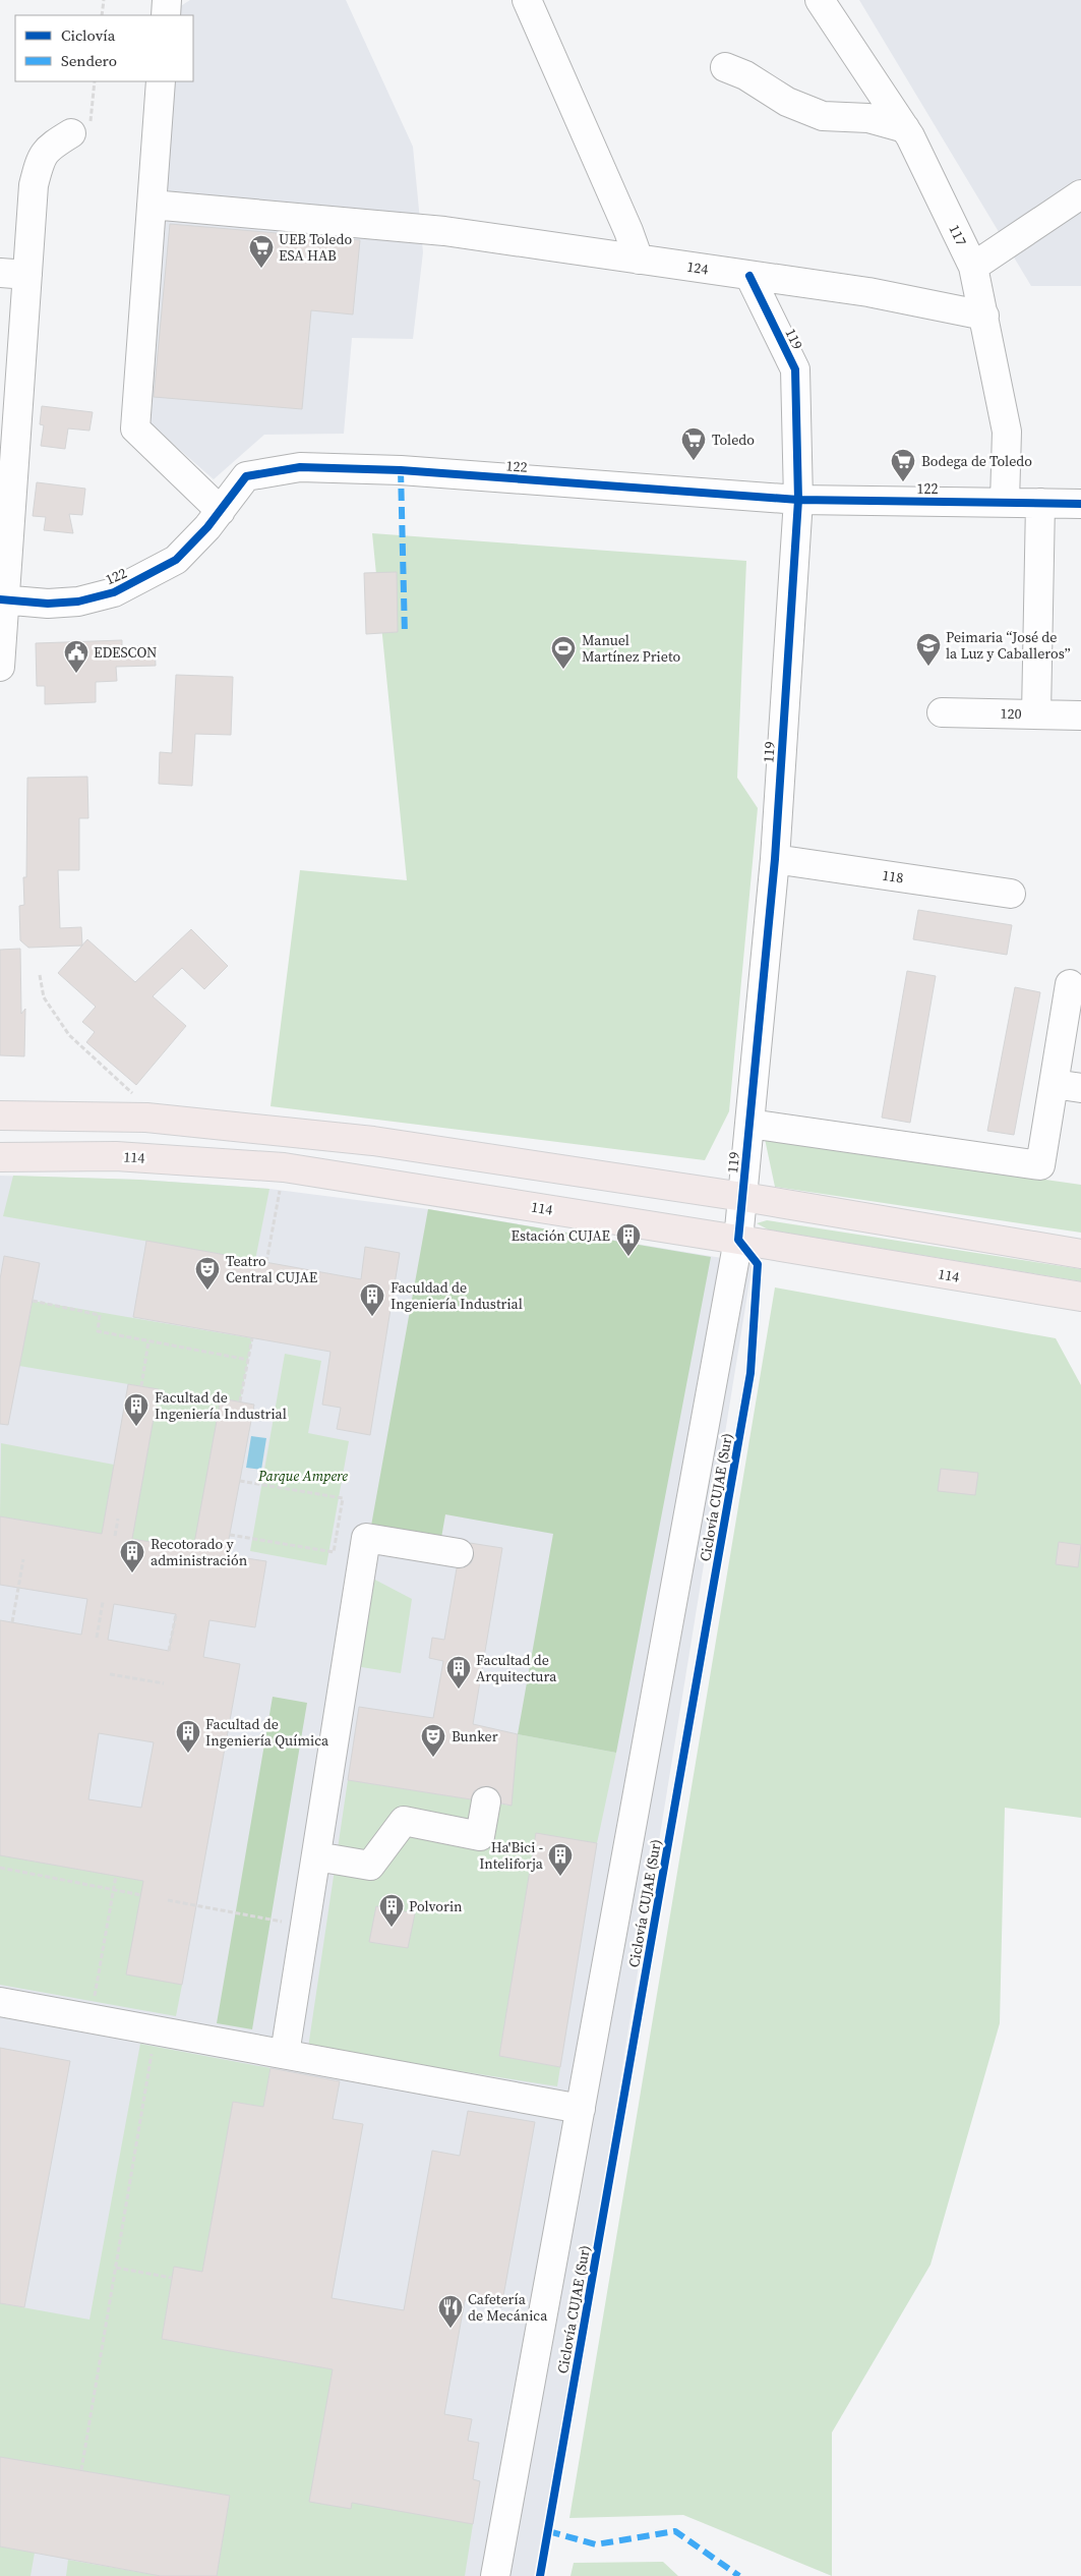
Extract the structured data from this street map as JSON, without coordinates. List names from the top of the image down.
{
  "streets": {
    "highway": ["114"],
    "street": [
      "117",
      "124",
      "119",
      "122",
      "120",
      "118"
    ],
    "cycle path": ["Ciclovía CUJAE (Sur)"]
  },
  "crossings": [
    ["117", "124"],
    ["117", "122"],
    ["124", "119"],
    ["119", "122"],
    ["119", "118"],
    ["119", "114"]
  ],
  "parks": ["Parque Ampere"],
  "places": {
    "supermarket": ["UEB Toledo ESA HAB", "Toledo", "Bodega de Toledo"],
    "school or university": ["Peimaria “José de la Luz y Caballeros”"],
    "sports": ["Manuel Martínez Prieto"],
    "public building": ["EDESCON"],
    "building": [
      "Estación CUJAE",
      "Faculdad de Ingeniería Industrial",
      "Facultad de Ingeniería Industrial",
      "Recotorado y administración",
      "Facultad de Arquitectura",
      "Facultad de Ingeniería Química",
      "Ha'Bici - Inteliforja",
      "Polvorin"
    ],
    "theatre": ["Teatro Central CUJAE", "Bunker"],
    "restaurant": ["Cafetería de Mecánica"]
  },
  "legend": ["Ciclovía", "Sendero"]
}
